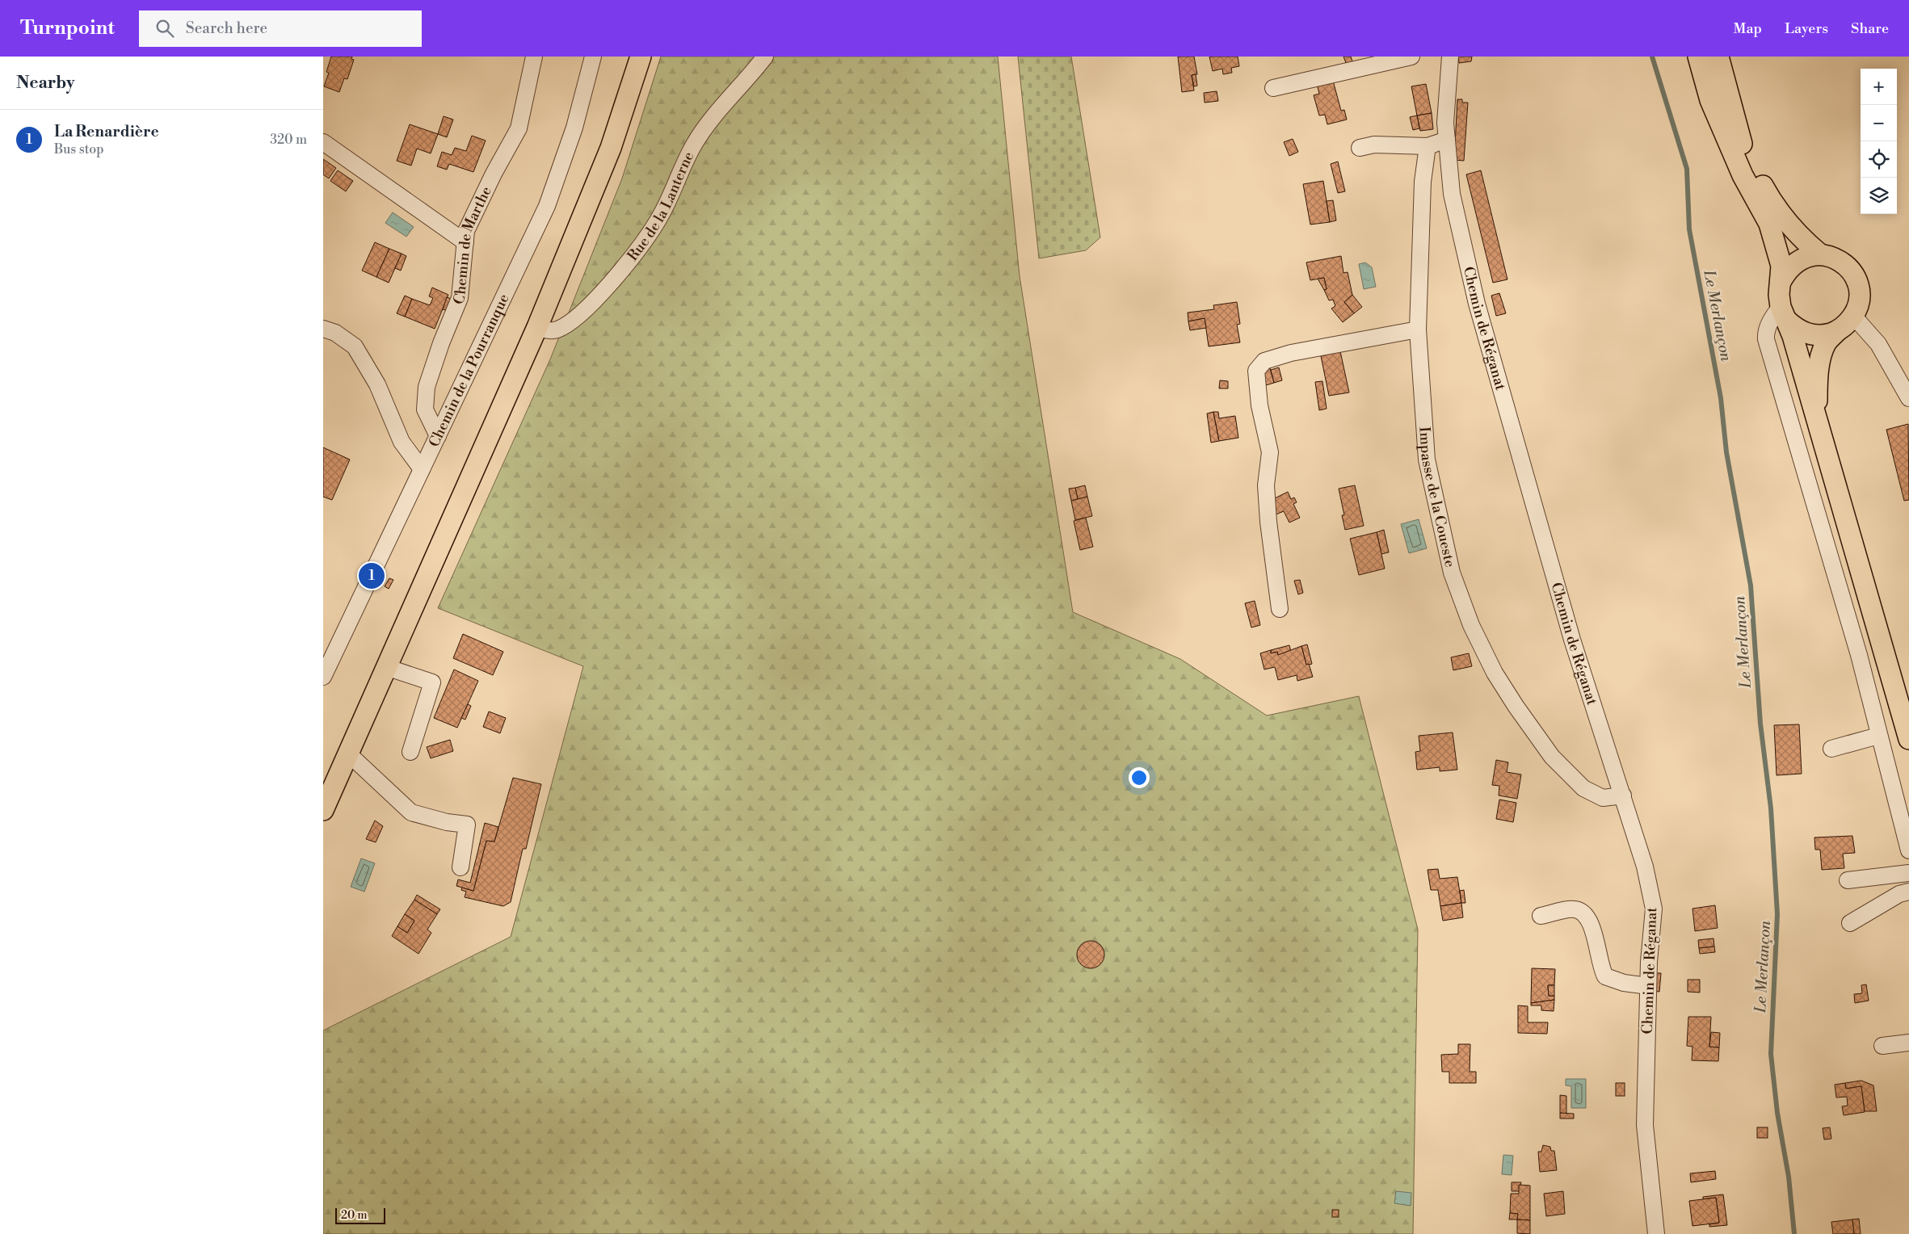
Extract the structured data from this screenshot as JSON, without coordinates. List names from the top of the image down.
{
  "streets": {
    "street": [
      "Rue de la Lanterne",
      "Chemin de Marthe",
      "Chemin de Réganat",
      "Chemin de la Pourranque",
      "Impasse de la Coueste"
    ]
  },
  "crossings": [
    ["Chemin de Marthe", "Chemin de la Pourranque"],
    ["Chemin de Réganat", "Impasse de la Coueste"]
  ],
  "water": ["Le Merlançon"],
  "scale_bar": "20 m",
  "page": {
    "header": "Turnpoint",
    "search": "Search here",
    "nav": ["Map", "Layers", "Share"],
    "heading": "Nearby",
    "map_buttons": ["+", "−"],
    "list": [
      {
        "mark": "1",
        "name": "La Renardière",
        "note": "Bus stop",
        "value": "320 m"
      }
    ],
    "pins": "1",
    "scale": "20 m"
  }
}
